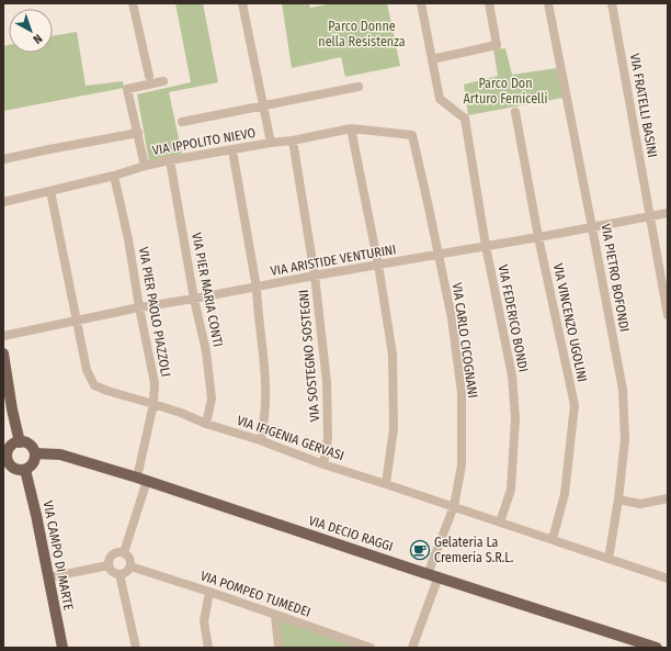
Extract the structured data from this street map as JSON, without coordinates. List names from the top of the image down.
{
  "streets": {
    "main road": ["VIA DECIO RAGGI", "VIA CAMPO DI MARTE"],
    "street": [
      "VIA FRATELLI BASINI",
      "VIA IPPOLITO NIEVO",
      "VIA ARISTIDE VENTURINI",
      "VIA PIETRO BOFONDI",
      "VIA PIER MARIA CONTI",
      "VIA PIER PAOLO PIAZZOLI",
      "VIA FEDERICO BONDI",
      "VIA VINCENZO UGOLINI",
      "VIA CARLO CICOGNANI",
      "VIA SOSTEGNO SOSTEGNI",
      "VIA IFIGENIA GERVASI",
      "VIA POMPEO TUMEDEI"
    ]
  },
  "crossings": [
    ["VIA FRATELLI BASINI", "VIA ARISTIDE VENTURINI"],
    ["VIA IPPOLITO NIEVO", "VIA PIER MARIA CONTI"],
    ["VIA IPPOLITO NIEVO", "VIA PIER PAOLO PIAZZOLI"],
    ["VIA IPPOLITO NIEVO", "VIA CARLO CICOGNANI"],
    ["VIA IPPOLITO NIEVO", "VIA SOSTEGNO SOSTEGNI"],
    ["VIA IPPOLITO NIEVO", "VIA IFIGENIA GERVASI"],
    ["VIA ARISTIDE VENTURINI", "VIA PIETRO BOFONDI"],
    ["VIA ARISTIDE VENTURINI", "VIA PIER MARIA CONTI"],
    ["VIA ARISTIDE VENTURINI", "VIA PIER PAOLO PIAZZOLI"],
    ["VIA ARISTIDE VENTURINI", "VIA FEDERICO BONDI"],
    ["VIA ARISTIDE VENTURINI", "VIA VINCENZO UGOLINI"],
    ["VIA ARISTIDE VENTURINI", "VIA CARLO CICOGNANI"],
    ["VIA ARISTIDE VENTURINI", "VIA SOSTEGNO SOSTEGNI"],
    ["VIA ARISTIDE VENTURINI", "VIA IFIGENIA GERVASI"],
    ["VIA PIETRO BOFONDI", "VIA IFIGENIA GERVASI"],
    ["VIA PIER MARIA CONTI", "VIA IFIGENIA GERVASI"],
    ["VIA PIER PAOLO PIAZZOLI", "VIA IFIGENIA GERVASI"],
    ["VIA PIER PAOLO PIAZZOLI", "VIA DECIO RAGGI"],
    ["VIA PIER PAOLO PIAZZOLI", "VIA POMPEO TUMEDEI"],
    ["VIA FEDERICO BONDI", "VIA IFIGENIA GERVASI"],
    ["VIA VINCENZO UGOLINI", "VIA IFIGENIA GERVASI"],
    ["VIA CARLO CICOGNANI", "VIA IFIGENIA GERVASI"],
    ["VIA CARLO CICOGNANI", "VIA DECIO RAGGI"],
    ["VIA SOSTEGNO SOSTEGNI", "VIA IFIGENIA GERVASI"],
    ["VIA DECIO RAGGI", "VIA CAMPO DI MARTE"]
  ],
  "parks": ["Parco Donne nella Resistenza", "Parco Don Arturo Femicelli"],
  "places": {
    "cafe": ["Gelateria La Cremeria S.R.L."]
  },
  "north": "bottom right"
}
